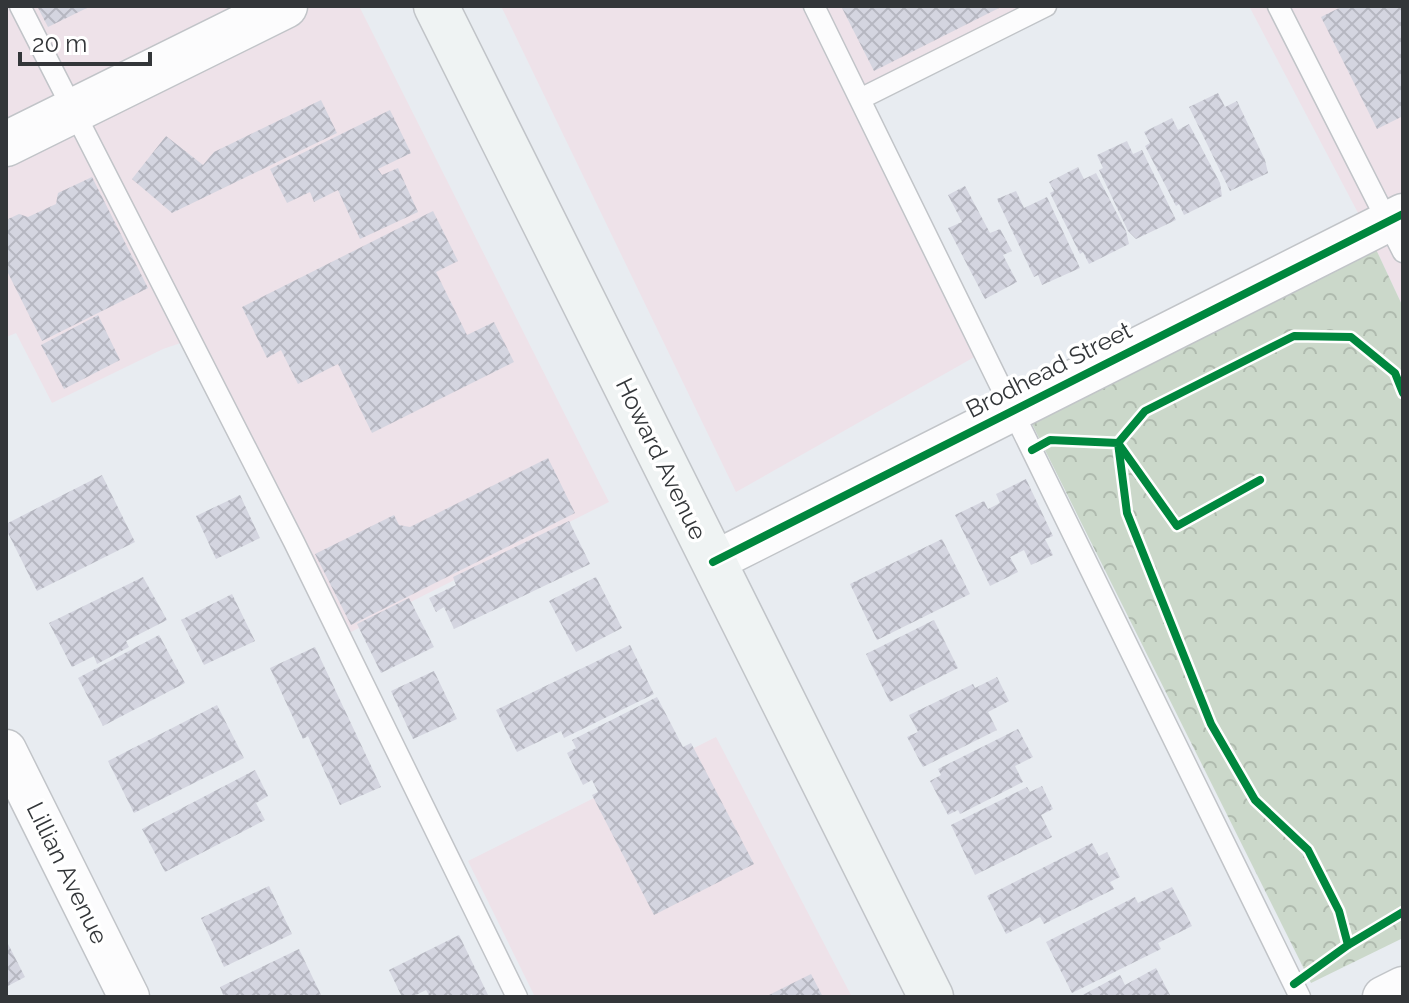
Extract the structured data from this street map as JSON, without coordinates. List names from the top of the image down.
{
  "streets": {
    "main road": ["Howard Avenue"],
    "street": ["Brodhead Street", "Lillian Avenue"]
  },
  "crossings": [
    ["Brodhead Street", "Howard Avenue"]
  ],
  "scale_bar": "20 m"
}
